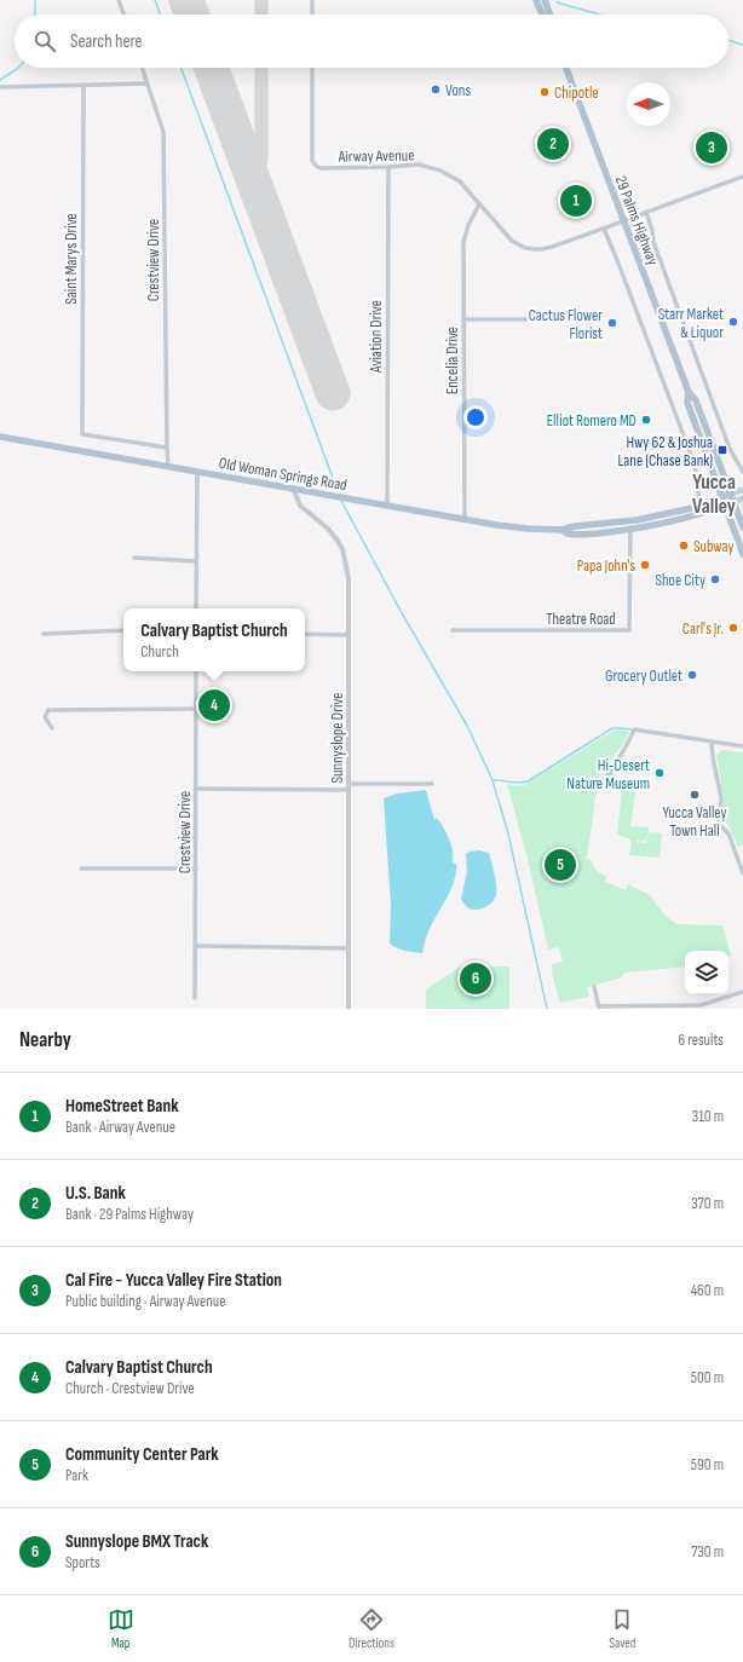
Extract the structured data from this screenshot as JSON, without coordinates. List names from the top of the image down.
{
  "streets": {
    "main road": ["29 Palms Highway", "Old Woman Springs Road"],
    "street": [
      "Airway Avenue",
      "Saint Marys Drive",
      "Crestview Drive",
      "Aviation Drive",
      "Encelia Drive",
      "Theatre Road",
      "Sunnyslope Drive"
    ]
  },
  "crossings": [
    ["Airway Avenue", "29 Palms Highway"],
    ["Airway Avenue", "Aviation Drive"],
    ["Airway Avenue", "Encelia Drive"],
    ["29 Palms Highway", "Old Woman Springs Road"],
    ["Saint Marys Drive", "Crestview Drive"],
    ["Crestview Drive", "Old Woman Springs Road"],
    ["Aviation Drive", "Old Woman Springs Road"],
    ["Encelia Drive", "Old Woman Springs Road"],
    ["Old Woman Springs Road", "Theatre Road"],
    ["Old Woman Springs Road", "Sunnyslope Drive"]
  ],
  "districts": ["Yucca Valley"],
  "places": {
    "other": [
      "Vons",
      "Chipotle",
      "Starr Market & Liquor",
      "Cactus Flower Florist",
      "Elliot Romero MD",
      "Subway",
      "Papa John's",
      "Shoe City",
      "Carl's Jr.",
      "Grocery Outlet",
      "Hi-Desert Nature Museum",
      "Yucca Valley Town Hall"
    ],
    "transit": ["Hwy 62 & Joshua Lane (Chase Bank)"]
  },
  "north": "left",
  "page": {
    "search": "Search here",
    "pins": [
      "2",
      "3",
      "1",
      "4",
      "5",
      "6"
    ],
    "popup": ["Calvary Baptist Church", "Church"],
    "heading": ["Nearby", "6 results"],
    "list": [
      {
        "mark": "1",
        "name": "HomeStreet Bank",
        "note": "Bank · Airway Avenue",
        "value": "310 m"
      },
      {
        "mark": "2",
        "name": "U.S. Bank",
        "note": "Bank · 29 Palms Highway",
        "value": "370 m"
      },
      {
        "mark": "3",
        "name": "Cal Fire - Yucca Valley Fire Station",
        "note": "Public building · Airway Avenue",
        "value": "460 m"
      },
      {
        "mark": "4",
        "name": "Calvary Baptist Church",
        "note": "Church · Crestview Drive",
        "value": "500 m"
      },
      {
        "mark": "5",
        "name": "Community Center Park",
        "note": "Park",
        "value": "590 m"
      },
      {
        "mark": "6",
        "name": "Sunnyslope BMX Track",
        "note": "Sports",
        "value": "730 m"
      }
    ],
    "nav": ["Map", "Directions", "Saved"]
  }
}
